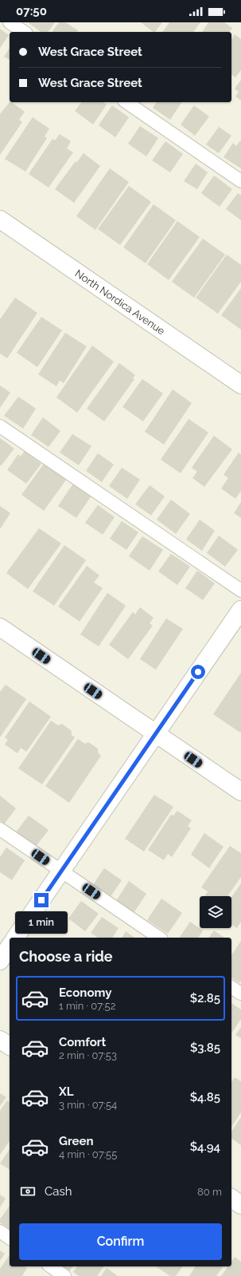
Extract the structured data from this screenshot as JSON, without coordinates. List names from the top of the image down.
{
  "streets": {
    "street": ["North Nordica Avenue"]
  },
  "page": {
    "status": "07:50",
    "banner": ["West Grace Street", "West Grace Street"],
    "bubble": "1 min",
    "heading": "Choose a ride",
    "list": [
      {
        "name": "Economy",
        "note": "1 min · 07:52",
        "value": "$2.85"
      },
      {
        "name": "Comfort",
        "note": "2 min · 07:53",
        "value": "$3.85"
      },
      {
        "name": "XL",
        "note": "3 min · 07:54",
        "value": "$4.85"
      },
      {
        "name": "Green",
        "note": "4 min · 07:55",
        "value": "$4.94"
      }
    ],
    "pay": ["Cash", "80 m"],
    "buttons": "Confirm"
  }
}
